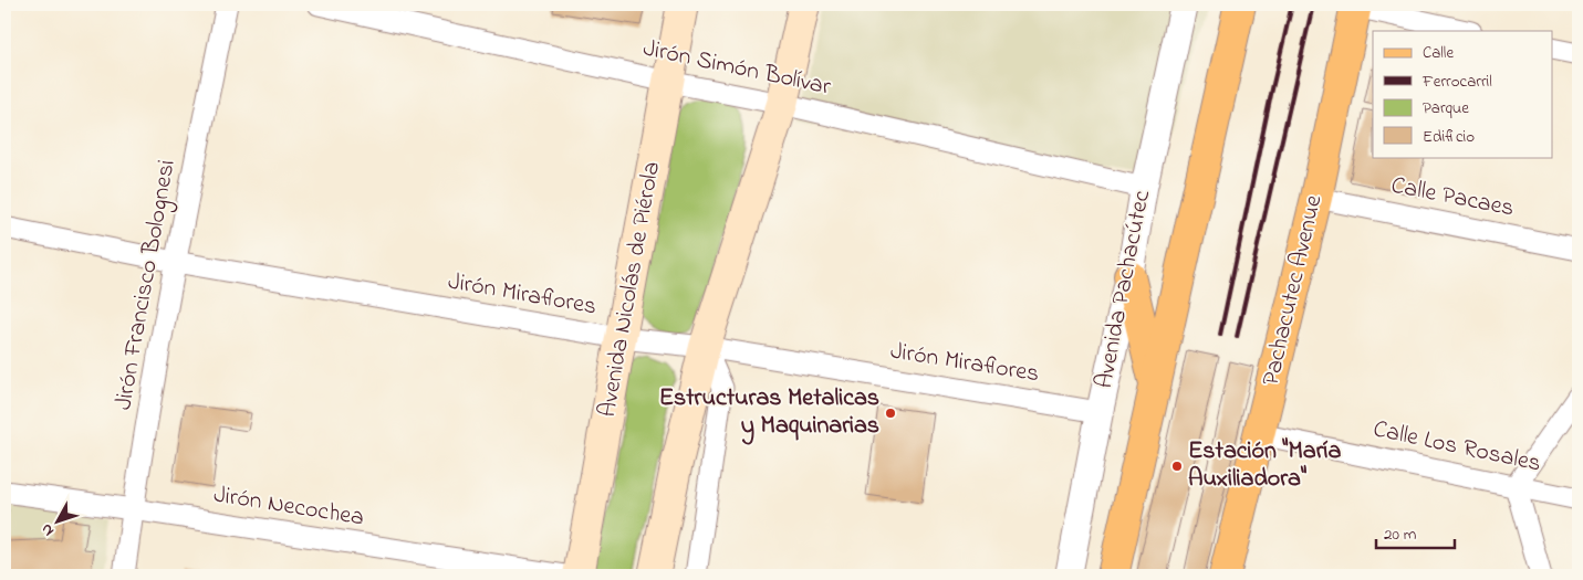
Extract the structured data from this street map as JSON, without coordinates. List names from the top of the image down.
{
  "streets": {
    "main road": ["Avenida Nicolás de Piérola", "Pachacutec Avenue"],
    "street": [
      "Jirón Simón Bolívar",
      "Calle Pacaes",
      "Jirón Francisco Bolognesi",
      "Avenida Pachacútec",
      "Jirón Miraflores",
      "Calle Los Rosales",
      "Jirón Necochea"
    ]
  },
  "crossings": [
    ["Jirón Simón Bolívar", "Avenida Nicolás de Piérola"],
    ["Jirón Simón Bolívar", "Avenida Pachacútec"],
    ["Calle Pacaes", "Pachacutec Avenue"],
    ["Jirón Francisco Bolognesi", "Jirón Miraflores"],
    ["Jirón Francisco Bolognesi", "Jirón Necochea"],
    ["Avenida Nicolás de Piérola", "Jirón Miraflores"],
    ["Avenida Pachacútec", "Jirón Miraflores"],
    ["Pachacutec Avenue", "Calle Los Rosales"]
  ],
  "places": ["Estructuras Metalicas y Maquinarias", "Estación \"María Auxiliadora\""],
  "legend": [
    "Calle",
    "Ferrocarril",
    "Parque",
    "Edificio"
  ],
  "scale_bar": "20 m",
  "north": "bottom left"
}
